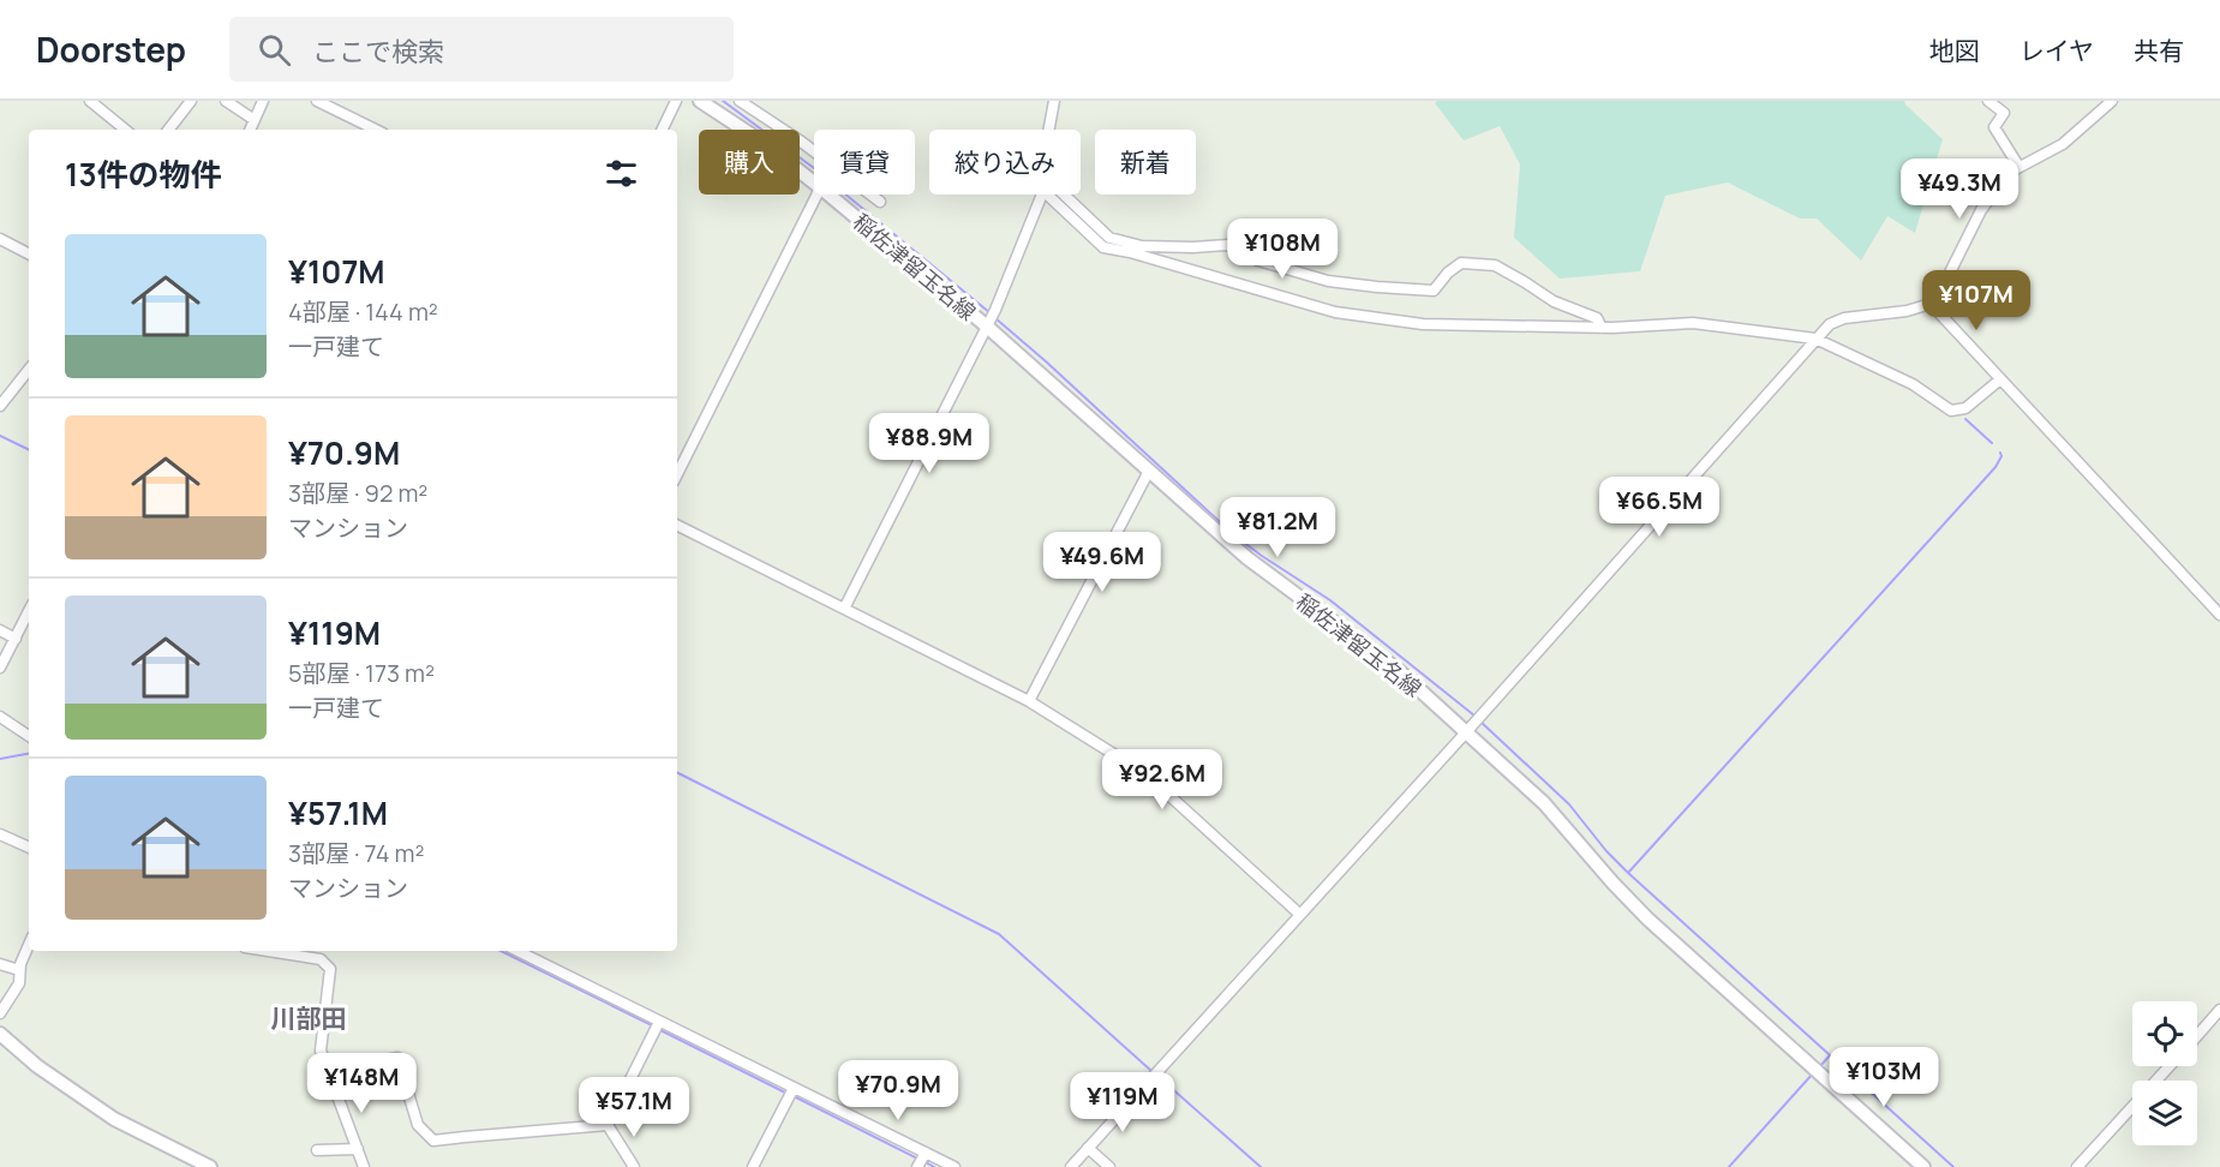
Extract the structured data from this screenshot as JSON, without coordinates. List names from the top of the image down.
{
  "streets": {
    "main road": ["稲佐津留玉名線"]
  },
  "districts": ["川部田"],
  "page": {
    "header": "Doorstep",
    "search": "ここで検索",
    "nav": ["地図", "レイヤ", "共有"],
    "chip": [
      "購入",
      "賃貸",
      "絞り込み",
      "新着"
    ],
    "heading": "13件の物件",
    "price": [
      "¥49.3M",
      "¥108M",
      "¥107M",
      "¥88.9M",
      "¥66.5M",
      "¥81.2M",
      "¥49.6M",
      "¥92.6M",
      "¥103M",
      "¥148M",
      "¥70.9M",
      "¥119M",
      "¥57.1M"
    ],
    "list": [
      {
        "name": "¥107M",
        "note": "4部屋 · 144 m² · 一戸建て"
      },
      {
        "name": "¥70.9M",
        "note": "3部屋 · 92 m² · マンション"
      },
      {
        "name": "¥119M",
        "note": "5部屋 · 173 m² · 一戸建て"
      },
      {
        "name": "¥57.1M",
        "note": "3部屋 · 74 m² · マンション"
      }
    ]
  }
}
